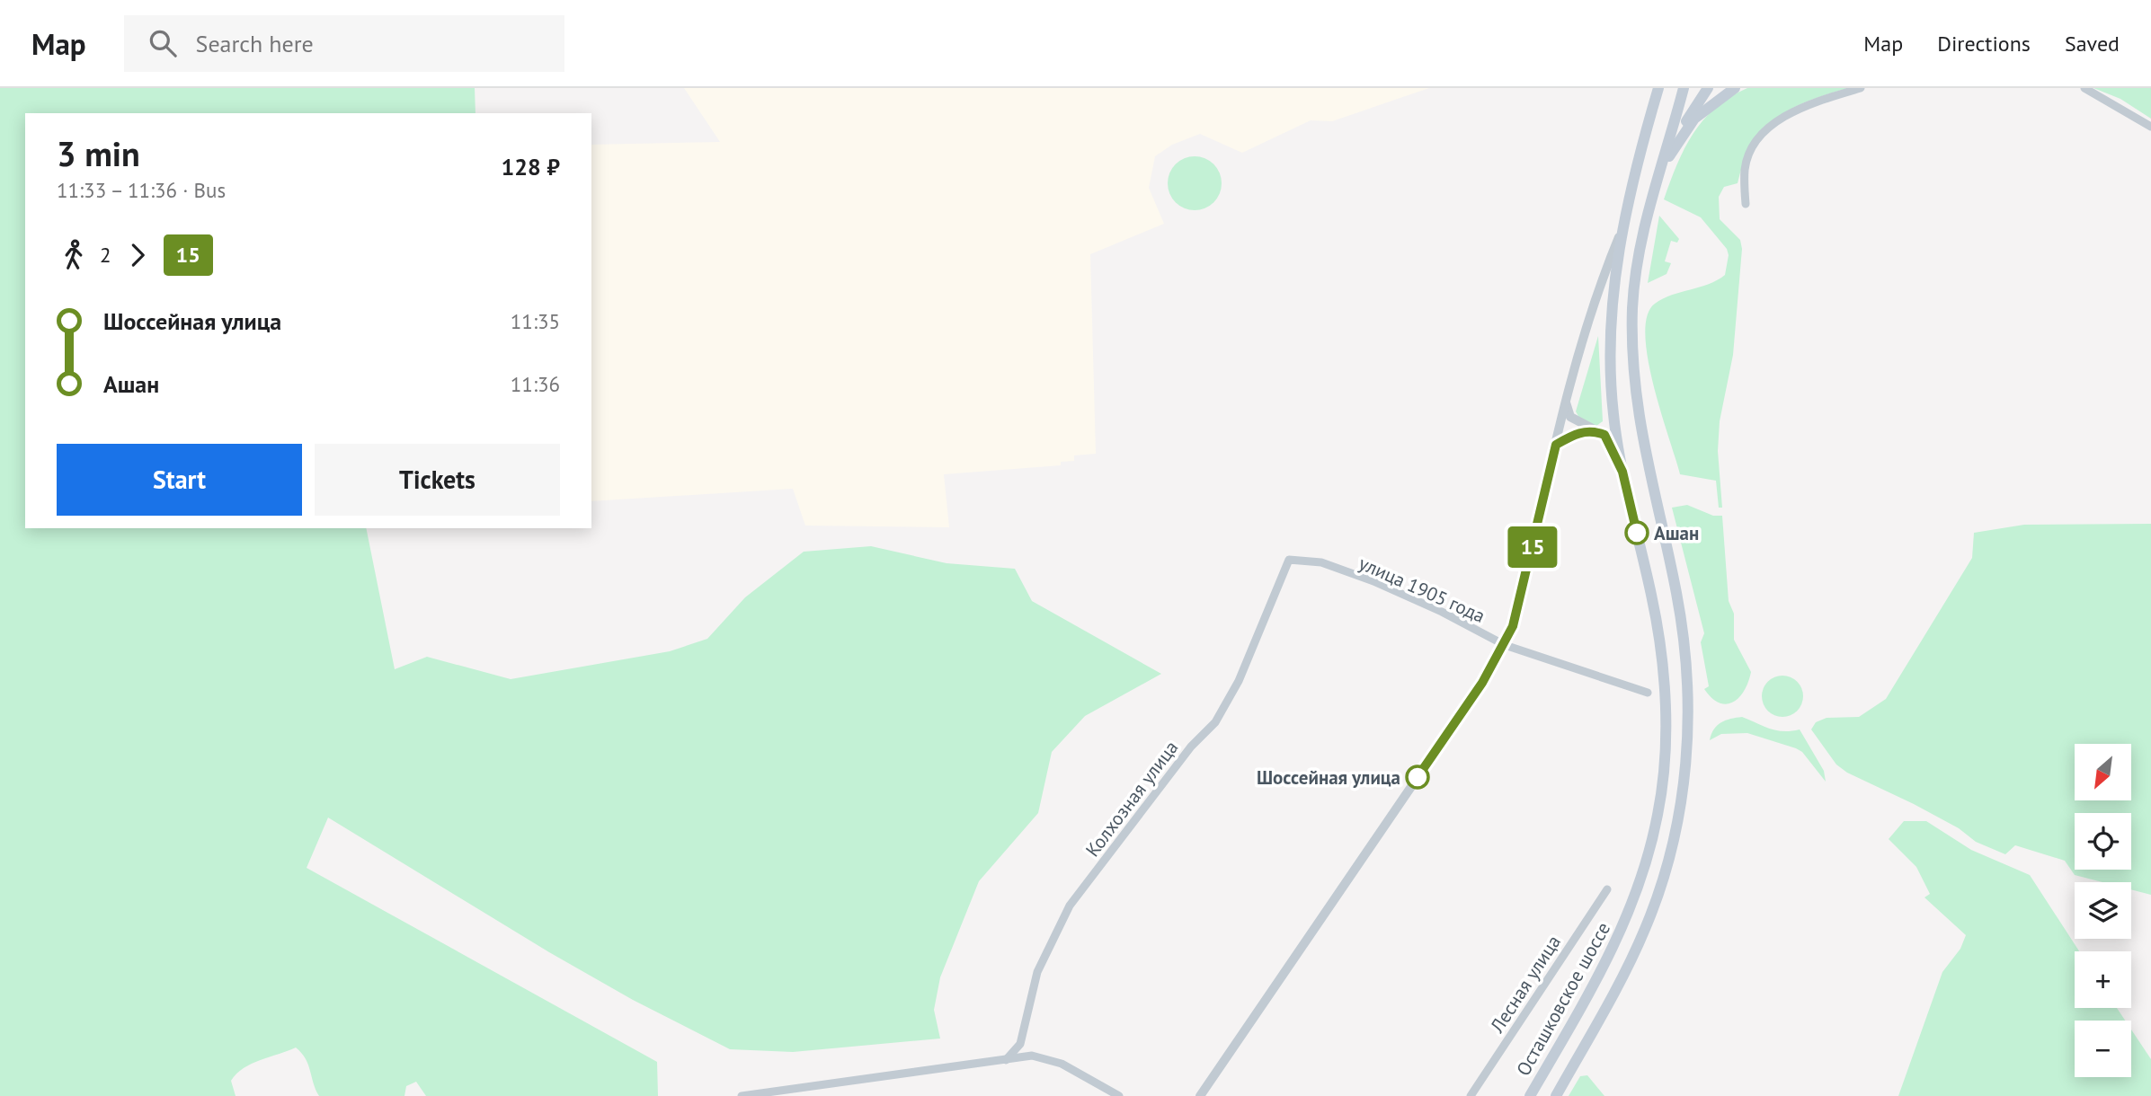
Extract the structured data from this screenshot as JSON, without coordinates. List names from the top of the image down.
{
  "streets": {
    "main road": ["Осташковское шоссе"],
    "street": ["улица 1905 года", "Колхозная улица", "Лесная улица"]
  },
  "crossings": [
    ["улица 1905 года", "Колхозная улица"]
  ],
  "places": ["Ашан", "Шоссейная улица"],
  "lines": ["bus line 15"],
  "north": "bottom left",
  "page": {
    "header": "Map",
    "search": "Search here",
    "nav": ["Map", "Directions", "Saved"],
    "on_map": "15",
    "heading": ["3 min", "11:33 – 11:36 · Bus", "128 ₽"],
    "legs": ["2", "15"],
    "list": [
      {
        "name": "Шоссейная улица",
        "value": "11:35"
      },
      {
        "name": "Ашан",
        "value": "11:36"
      }
    ],
    "buttons": ["Start", "Tickets"],
    "map_buttons": ["+", "−"]
  }
}
